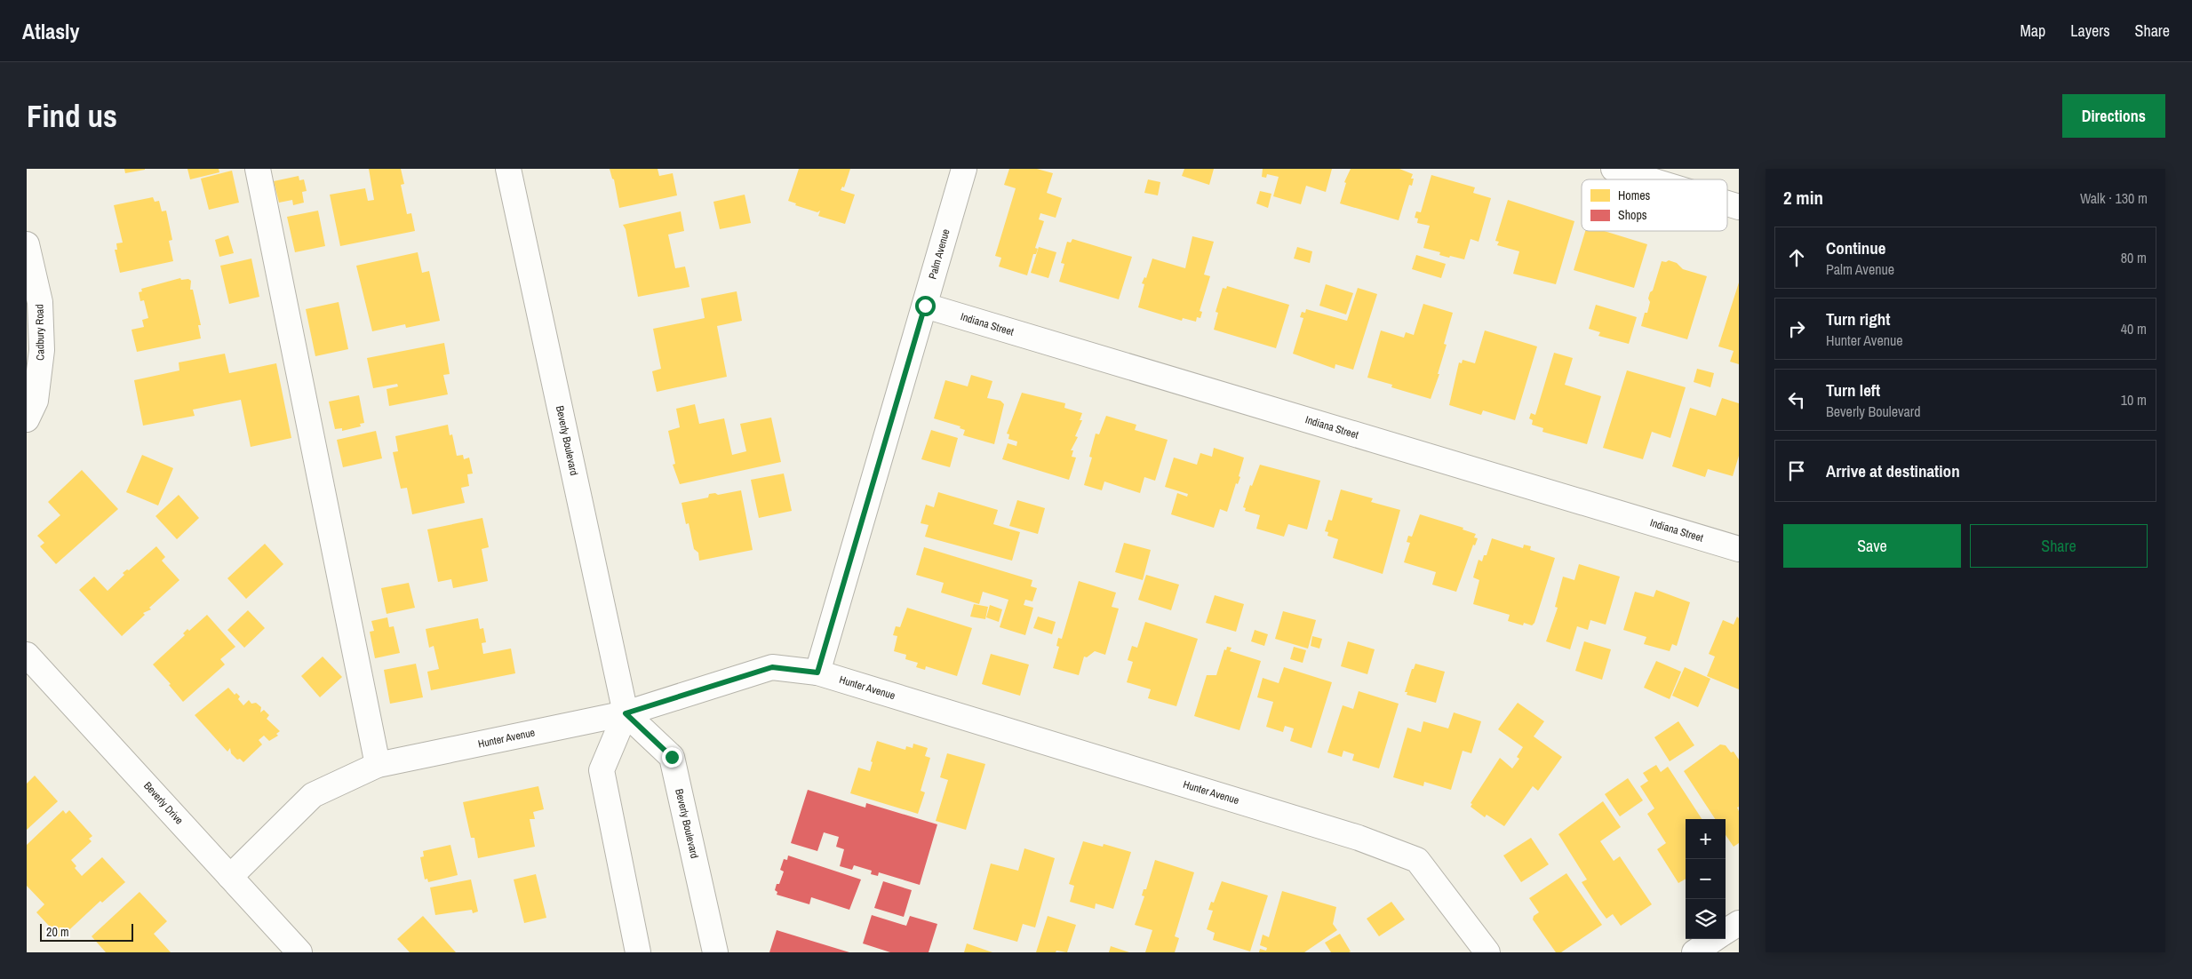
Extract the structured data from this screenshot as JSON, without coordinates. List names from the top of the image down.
{
  "streets": {
    "street": [
      "Palm Avenue",
      "Indiana Street",
      "Cadbury Road",
      "Beverly Boulevard",
      "Hunter Avenue",
      "Beverly Drive"
    ]
  },
  "crossings": [
    ["Palm Avenue", "Indiana Street"],
    ["Palm Avenue", "Hunter Avenue"],
    ["Beverly Boulevard", "Hunter Avenue"],
    ["Hunter Avenue", "Beverly Drive"]
  ],
  "legend": ["Homes", "Shops"],
  "scale_bar": "20 m",
  "page": {
    "header": "Atlasly",
    "nav": ["Map", "Layers", "Share"],
    "buttons": [
      "Directions",
      ["Save", "Share"]
    ],
    "title": "Find us",
    "heading": ["2 min", "Walk · 130 m"],
    "list": [
      ["Continue", "Palm Avenue", "80 m"],
      ["Turn right", "Hunter Avenue", "40 m"],
      ["Turn left", "Beverly Boulevard", "10 m"],
      "Arrive at destination"
    ],
    "map_buttons": ["+", "−"],
    "scale": "20 m"
  }
}
